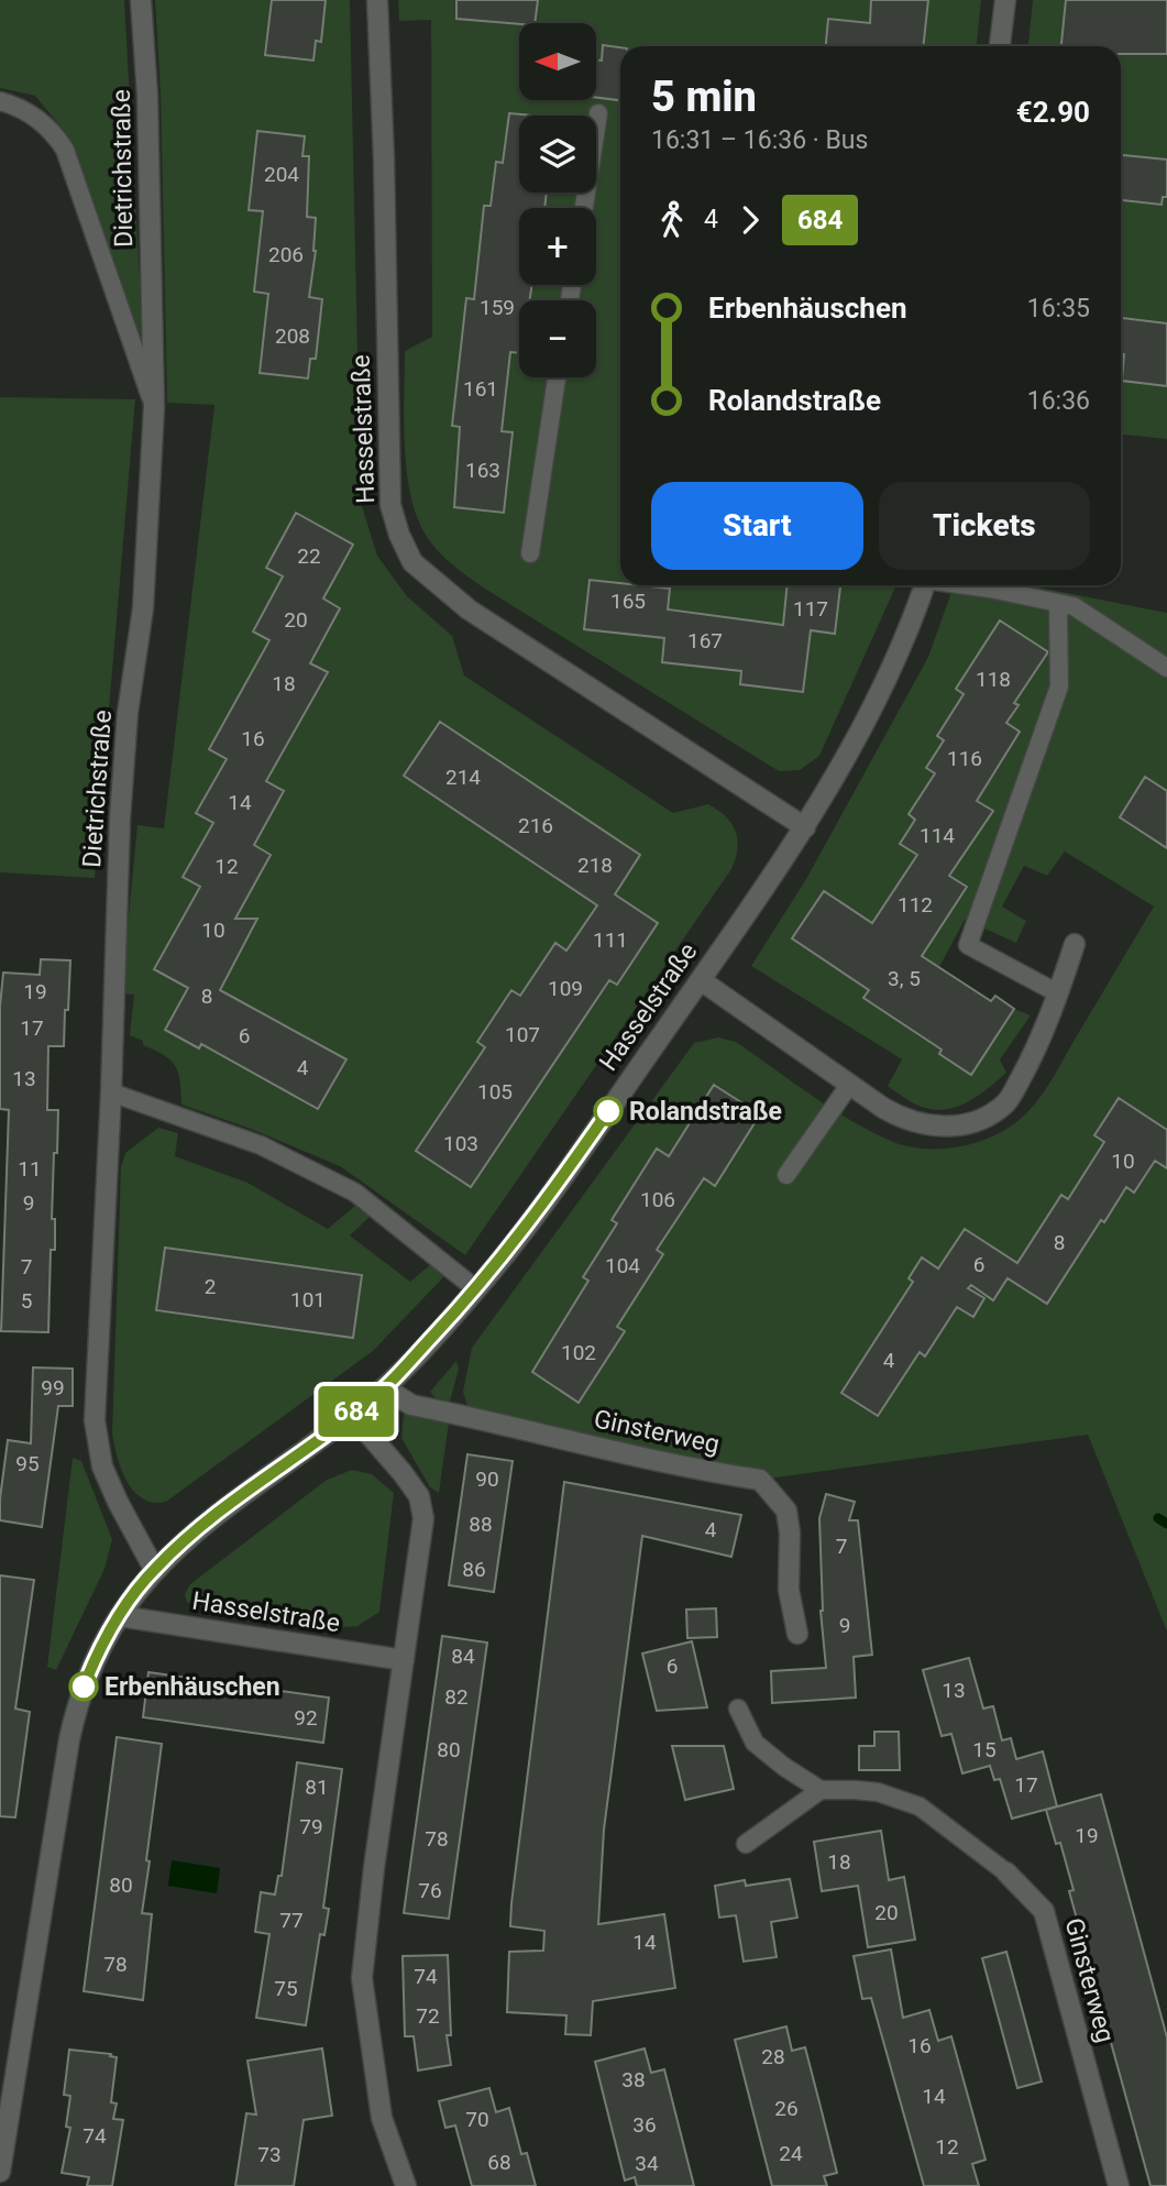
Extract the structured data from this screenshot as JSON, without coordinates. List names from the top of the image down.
{
  "streets": {
    "street": ["Dietrichstraße", "Hasselstraße", "Ginsterweg"]
  },
  "crossings": [
    ["Dietrichstraße", "Hasselstraße"],
    ["Hasselstraße", "Ginsterweg"]
  ],
  "places": ["Rolandstraße", "Erbenhäuschen"],
  "lines": ["bus line 684"],
  "house_numbers": [
    "204",
    "206",
    "159",
    "208",
    "161",
    "163",
    "22",
    "165",
    "117",
    "20",
    "167",
    "118",
    "18",
    "16",
    "116",
    "214",
    "14",
    "216",
    "114",
    "218",
    "12",
    "112",
    "10",
    "111",
    "3, 5",
    "109",
    "19",
    "8",
    "17",
    "107",
    "6",
    "4",
    "13",
    "105",
    "103",
    "10",
    "11",
    "106",
    "9",
    "8",
    "6",
    "104",
    "7",
    "2",
    "101",
    "5",
    "102",
    "4",
    "99",
    "95",
    "90",
    "88",
    "4",
    "7",
    "86",
    "9",
    "84",
    "6",
    "13",
    "82",
    "92",
    "80",
    "15",
    "17",
    "81",
    "79",
    "19",
    "78",
    "18",
    "80",
    "76",
    "20",
    "77",
    "14",
    "78",
    "74",
    "75",
    "72",
    "16",
    "28",
    "38",
    "14",
    "26",
    "70",
    "36",
    "74",
    "12",
    "24",
    "73",
    "68",
    "34"
  ],
  "north": "left",
  "page": {
    "on_map": "684",
    "map_buttons": ["+", "−"],
    "heading": ["5 min", "16:31 – 16:36 · Bus", "€2.90"],
    "legs": ["4", "684"],
    "list": [
      {
        "name": "Erbenhäuschen",
        "value": "16:35"
      },
      {
        "name": "Rolandstraße",
        "value": "16:36"
      }
    ],
    "buttons": ["Start", "Tickets"]
  }
}
